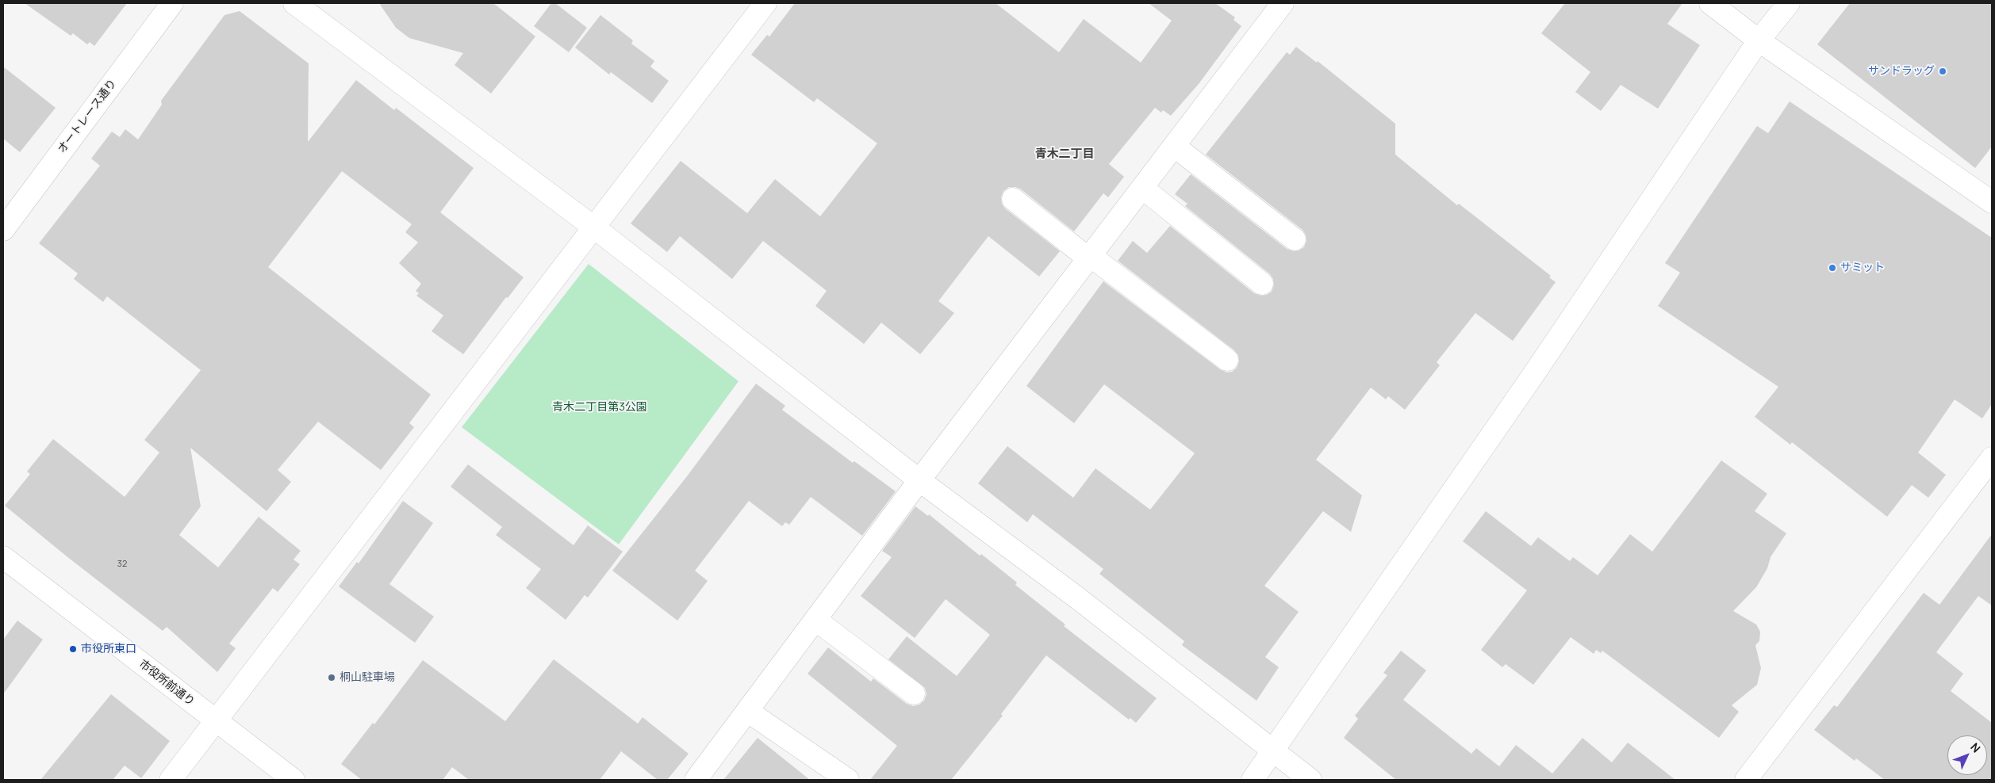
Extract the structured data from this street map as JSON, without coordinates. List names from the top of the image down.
{
  "streets": {
    "street": ["オートレース通り", "市役所前通り"]
  },
  "districts": ["青木二丁目"],
  "parks": ["青木二丁目第3公園"],
  "places": [
    "サンドラッグ",
    "サミット",
    "市役所東口",
    "桐山駐車場"
  ],
  "house_numbers": ["32"],
  "north": "top right"
}
